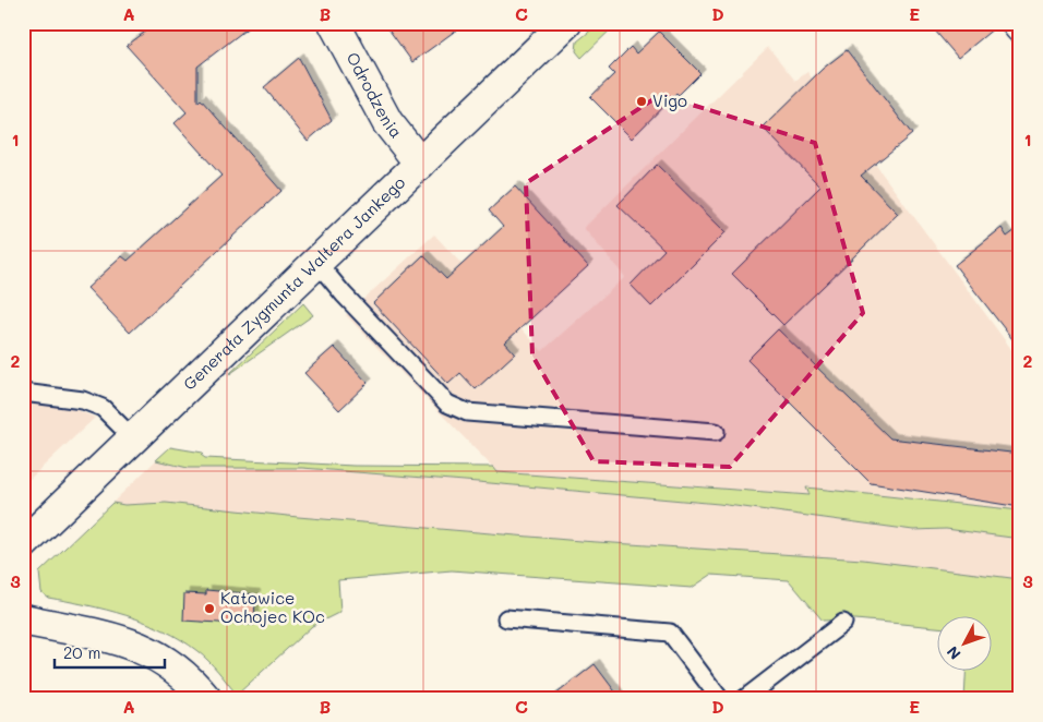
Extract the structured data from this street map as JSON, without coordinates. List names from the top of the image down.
{
  "streets": {
    "street": ["Odrodzenia", "Generała Zygmunta Waltera Jankego"]
  },
  "crossings": [
    ["Odrodzenia", "Generała Zygmunta Waltera Jankego"]
  ],
  "places": ["Vigo", "Katowice Ochojec KOc"],
  "scale_bar": "20 m",
  "north": "bottom left",
  "grid": {
    "columns": [
      "A",
      "B",
      "C",
      "D",
      "E"
    ],
    "rows": ["1", "2", "3"]
  }
}
